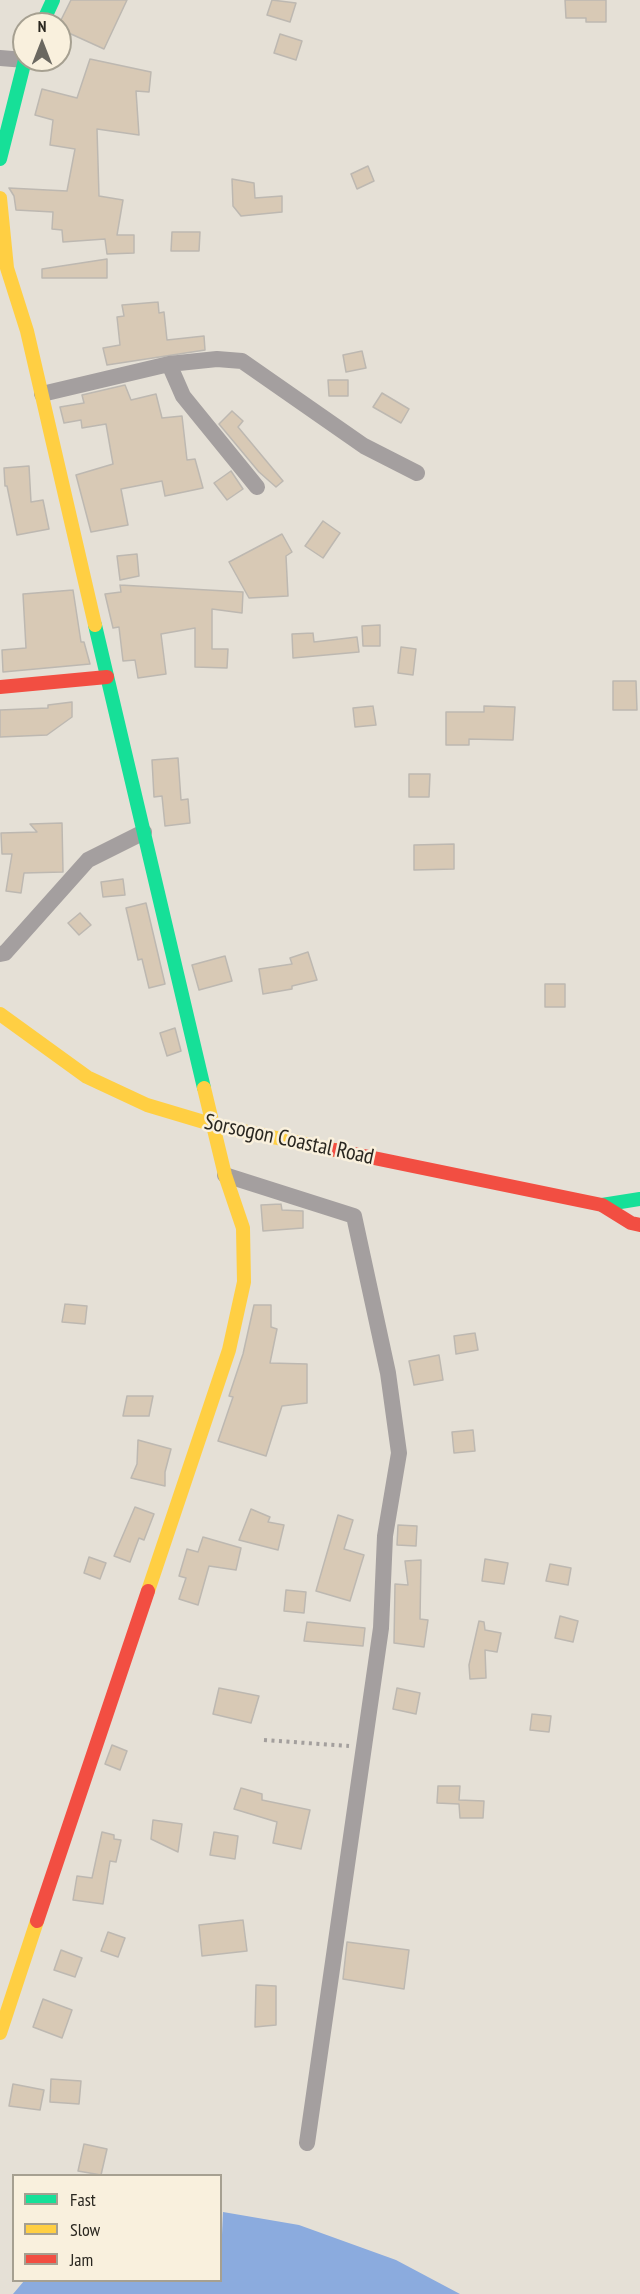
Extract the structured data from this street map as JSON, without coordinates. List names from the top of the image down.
{
  "streets": {
    "main road": ["Sorsogon Coastal Road"]
  },
  "legend": ["Fast", "Slow", "Jam"],
  "north": "top"
}
